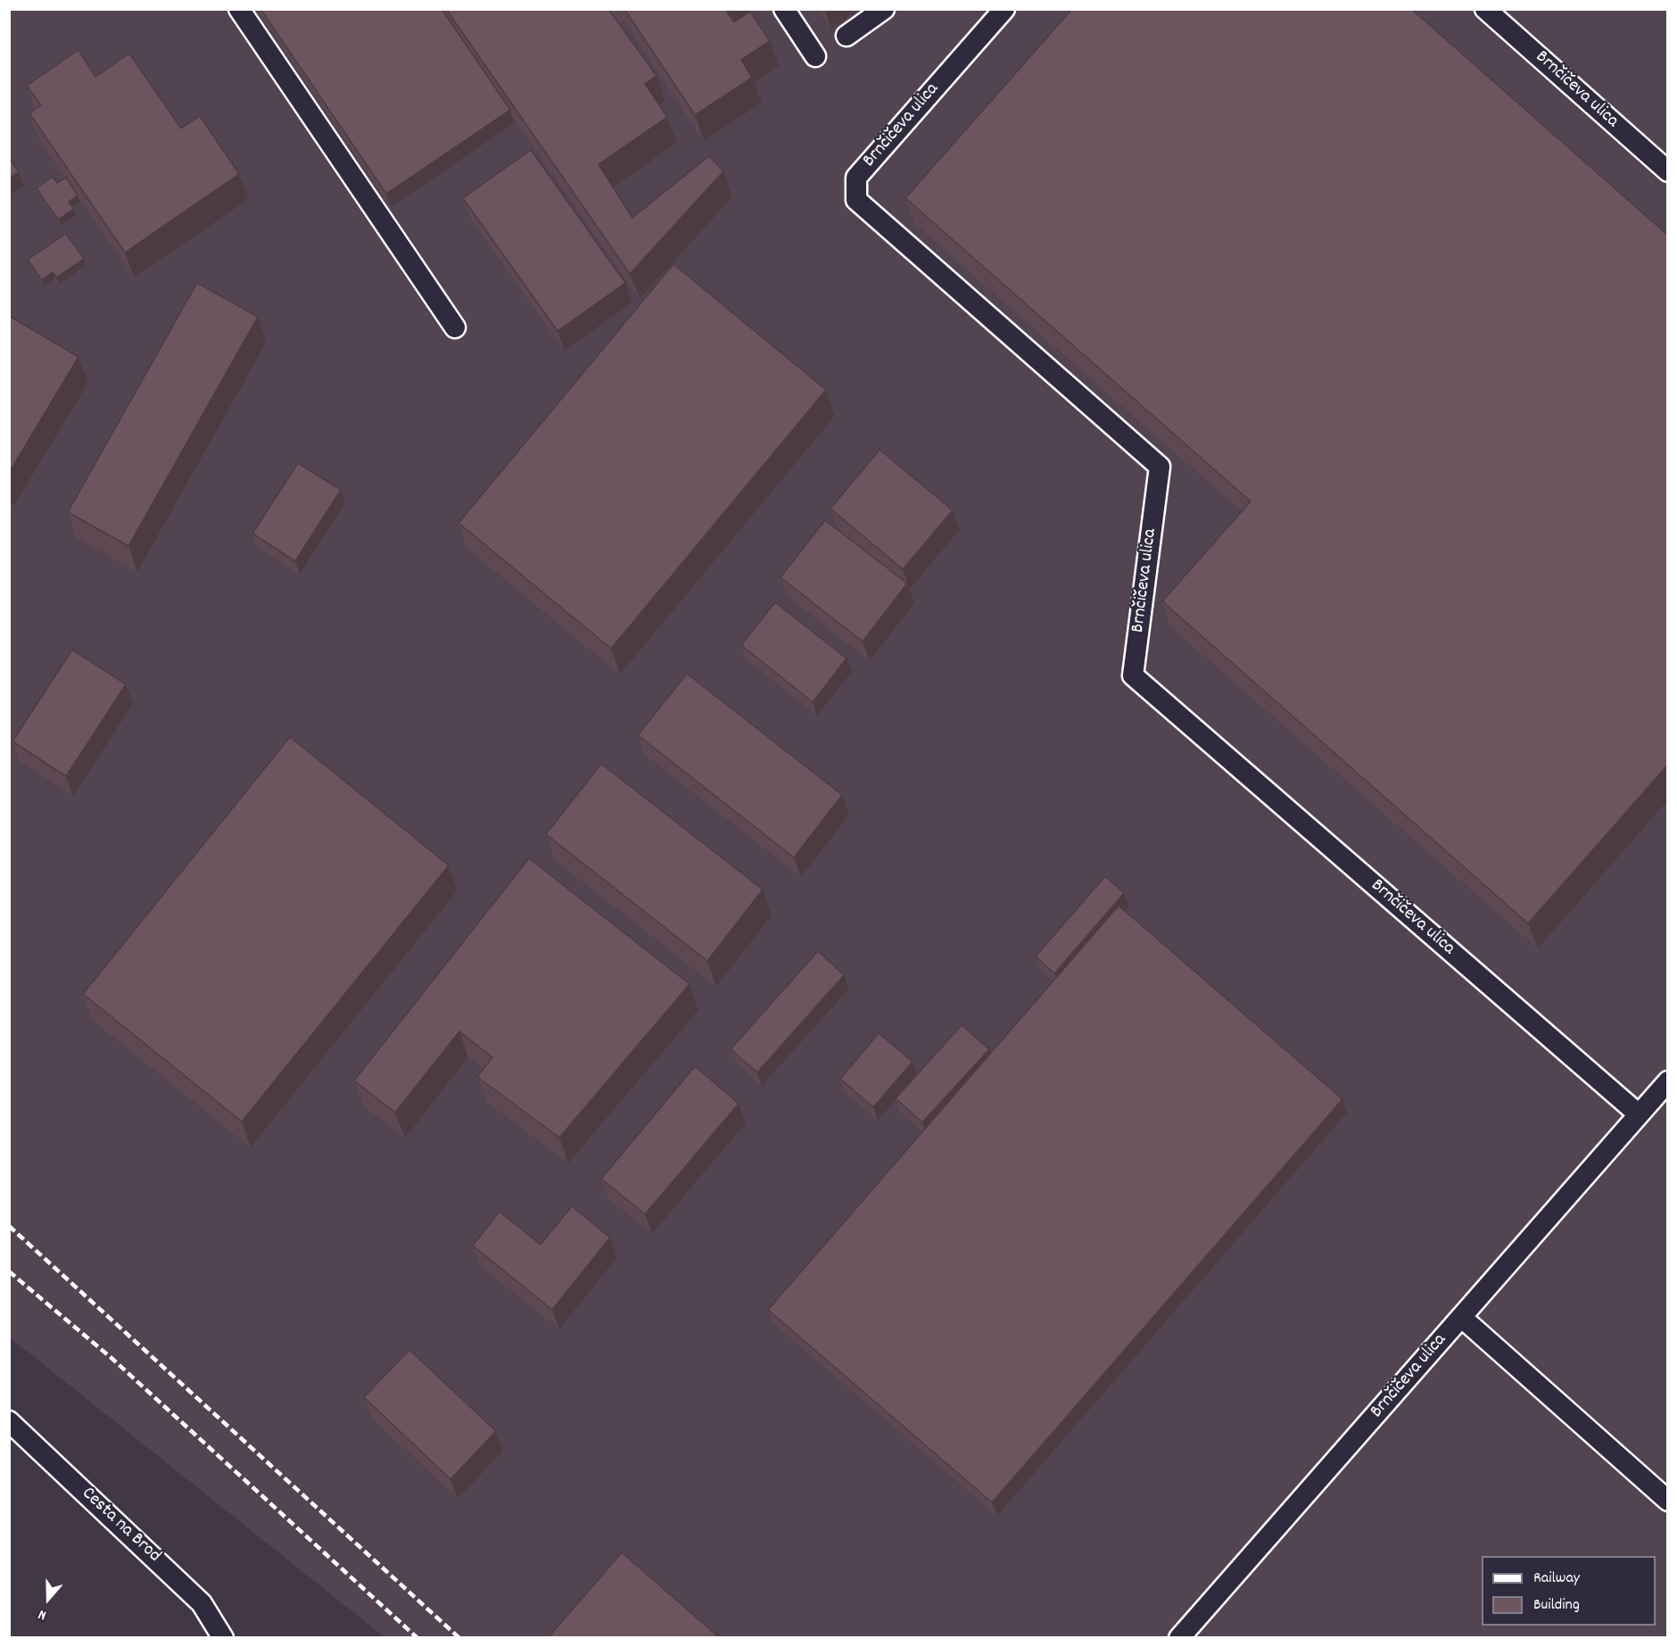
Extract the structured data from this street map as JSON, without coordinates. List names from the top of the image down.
{
  "streets": {
    "lane": ["Brnčičeva ulica", "Cesta na Brod"]
  },
  "legend": ["Railway", "Building"],
  "north": "bottom"
}
